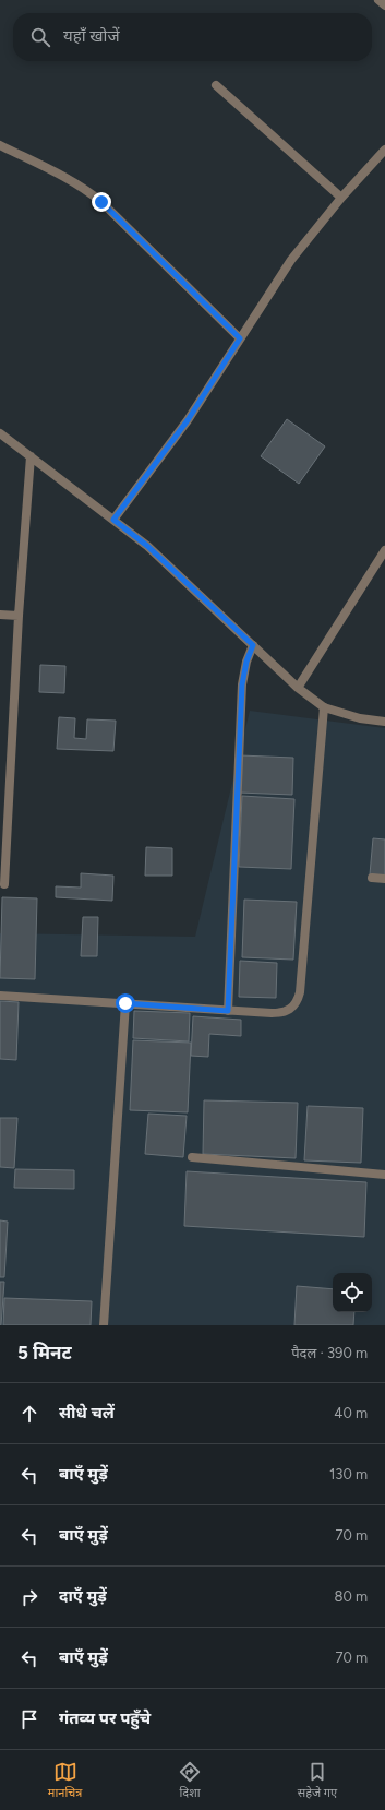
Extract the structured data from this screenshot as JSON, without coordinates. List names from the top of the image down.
{
  "page": {
    "search": "यहाँ खोजें",
    "heading": ["5 मिनट", "पैदल · 390 m"],
    "list": [
      ["सीधे चलें", "40 m"],
      ["बाएँ मुड़ें", "130 m"],
      ["बाएँ मुड़ें", "70 m"],
      ["दाएँ मुड़ें", "80 m"],
      ["बाएँ मुड़ें", "70 m"],
      "गंतव्य पर पहुँचे"
    ],
    "nav": ["मानचित्र", "दिशा", "सहेजे गए"]
  }
}
